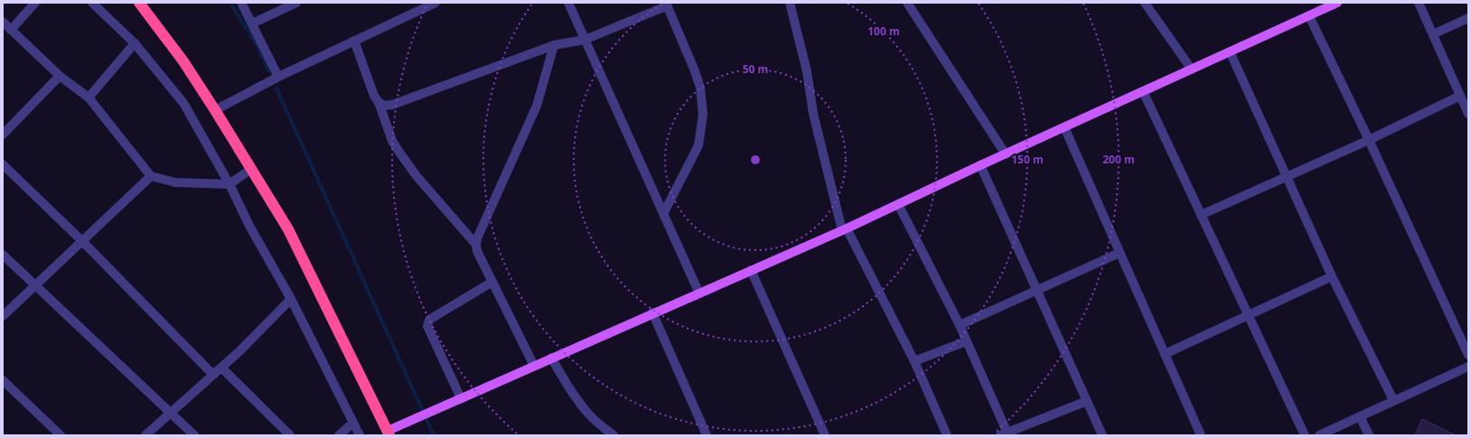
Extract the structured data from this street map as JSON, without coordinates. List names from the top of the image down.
{
  "rings": [
    "100 m",
    "50 m",
    "150 m",
    "200 m"
  ]
}
